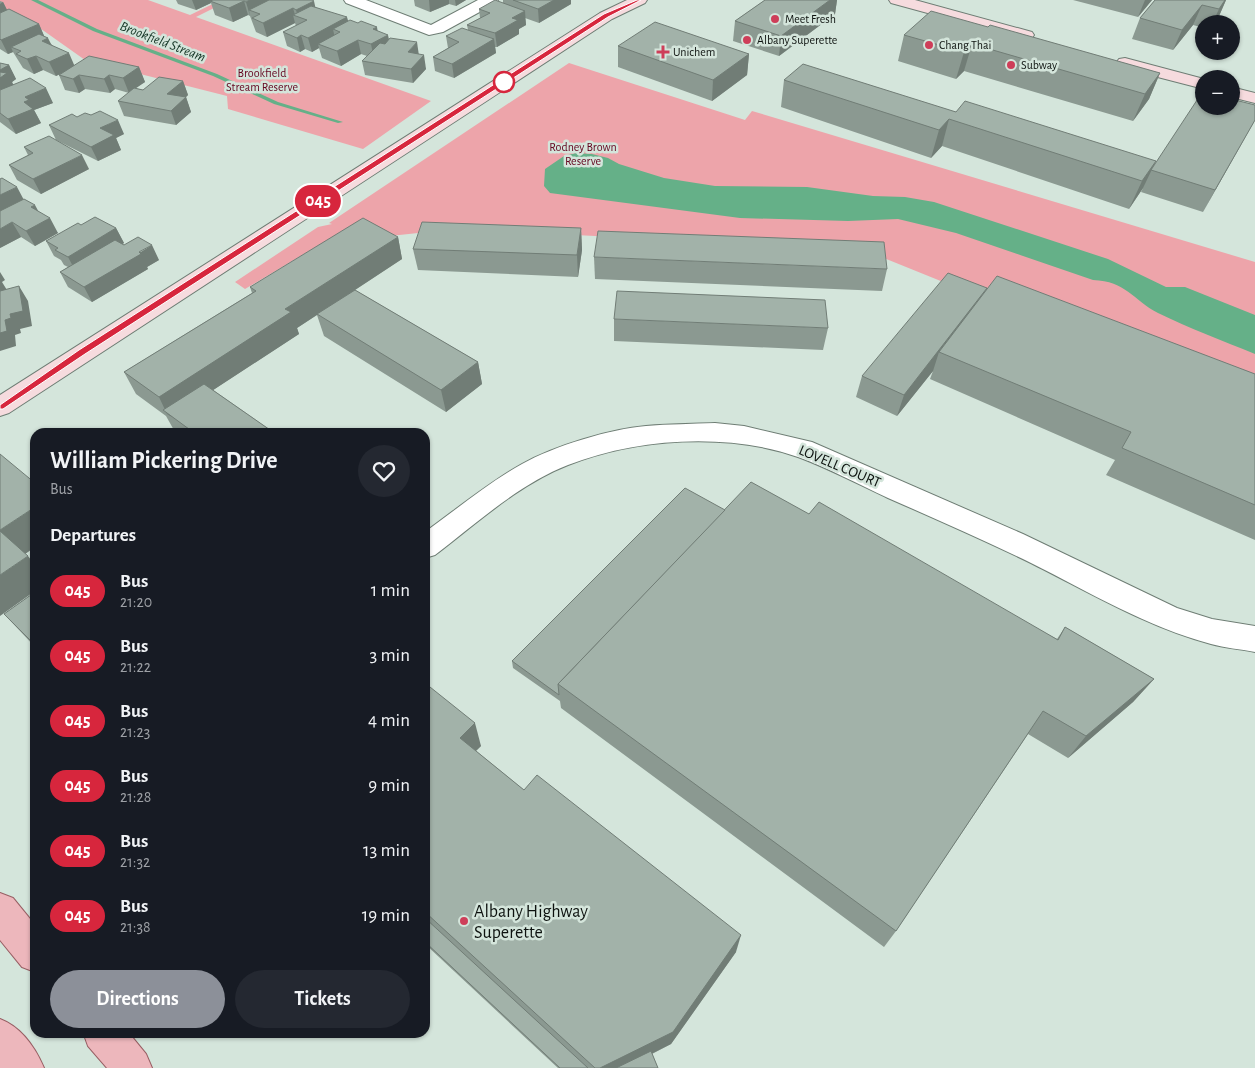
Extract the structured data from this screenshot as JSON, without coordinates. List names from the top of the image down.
{
  "streets": {
    "street": ["LOVELL COURT"]
  },
  "water": ["Brookfield Stream"],
  "parks": ["Brookfield Stream Reserve", "Rodney Brown Reserve"],
  "places": {
    "other": [
      "Meet Fresh",
      "Albany Superette",
      "Chang Thai",
      "Subway",
      "Albany Highway Superette"
    ],
    "health": ["Unichem"]
  },
  "lines": ["bus line 045"],
  "page": {
    "on_map": "045",
    "map_buttons": ["+", "−"],
    "heading": [
      ["William Pickering Drive", "Bus"],
      "Departures"
    ],
    "list": [
      {
        "mark": "045",
        "name": "Bus",
        "note": "21:20",
        "value": "1 min"
      },
      {
        "mark": "045",
        "name": "Bus",
        "note": "21:22",
        "value": "3 min"
      },
      {
        "mark": "045",
        "name": "Bus",
        "note": "21:23",
        "value": "4 min"
      },
      {
        "mark": "045",
        "name": "Bus",
        "note": "21:28",
        "value": "9 min"
      },
      {
        "mark": "045",
        "name": "Bus",
        "note": "21:32",
        "value": "13 min"
      },
      {
        "mark": "045",
        "name": "Bus",
        "note": "21:38",
        "value": "19 min"
      }
    ],
    "buttons": ["Directions", "Tickets"]
  }
}
